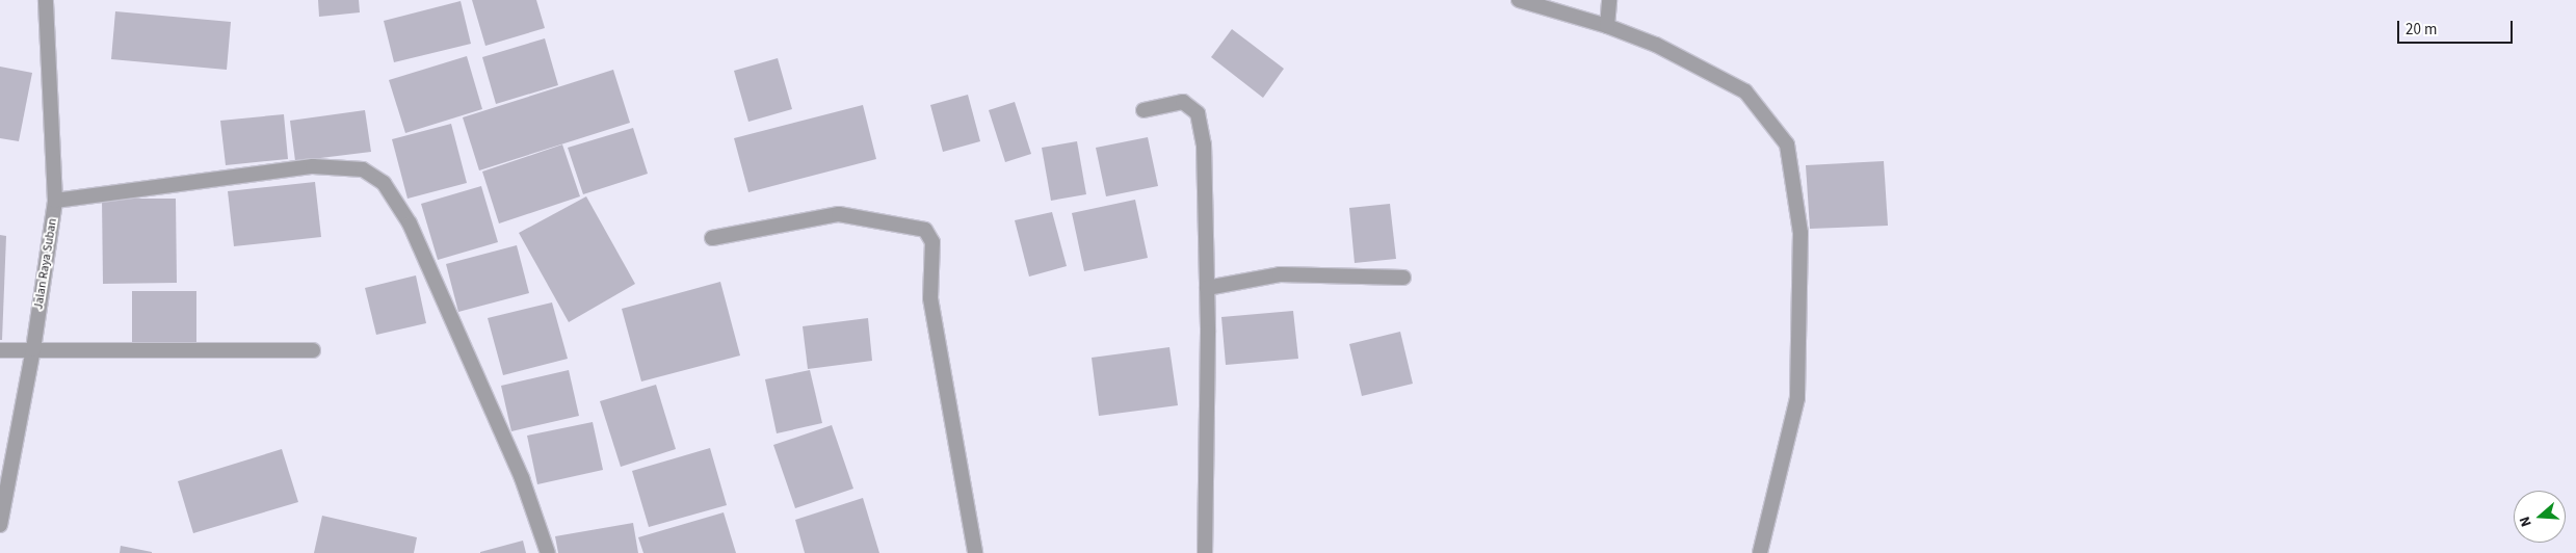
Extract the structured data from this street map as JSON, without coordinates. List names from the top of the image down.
{
  "streets": {
    "street": ["Jalan Raya Suban"]
  },
  "scale_bar": "20 m",
  "north": "left"
}
